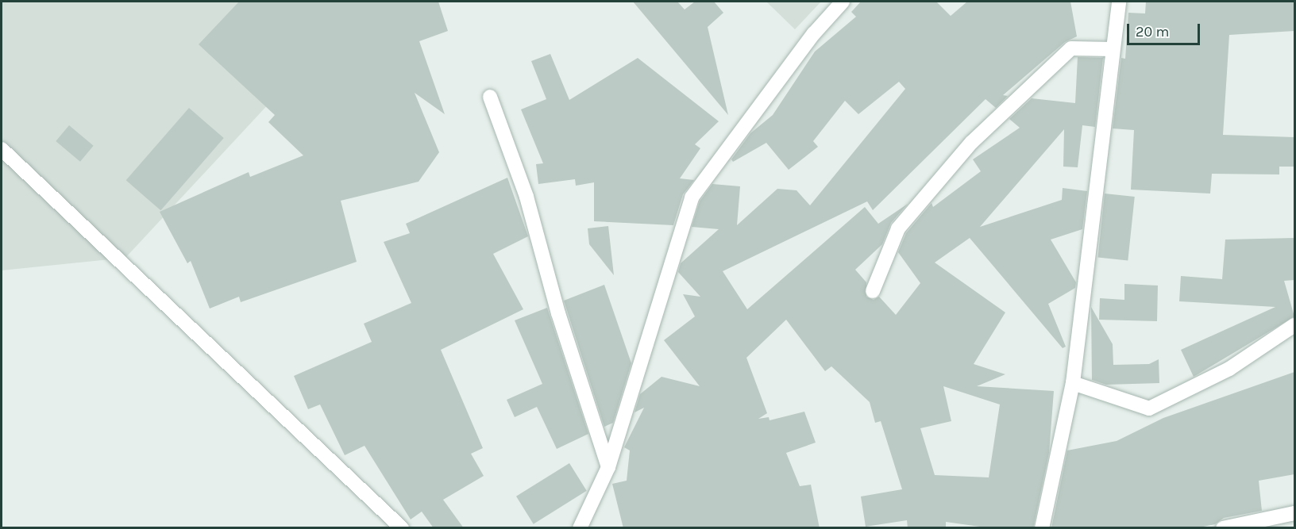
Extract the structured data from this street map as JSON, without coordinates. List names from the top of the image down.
{
  "scale_bar": "20 m"
}
